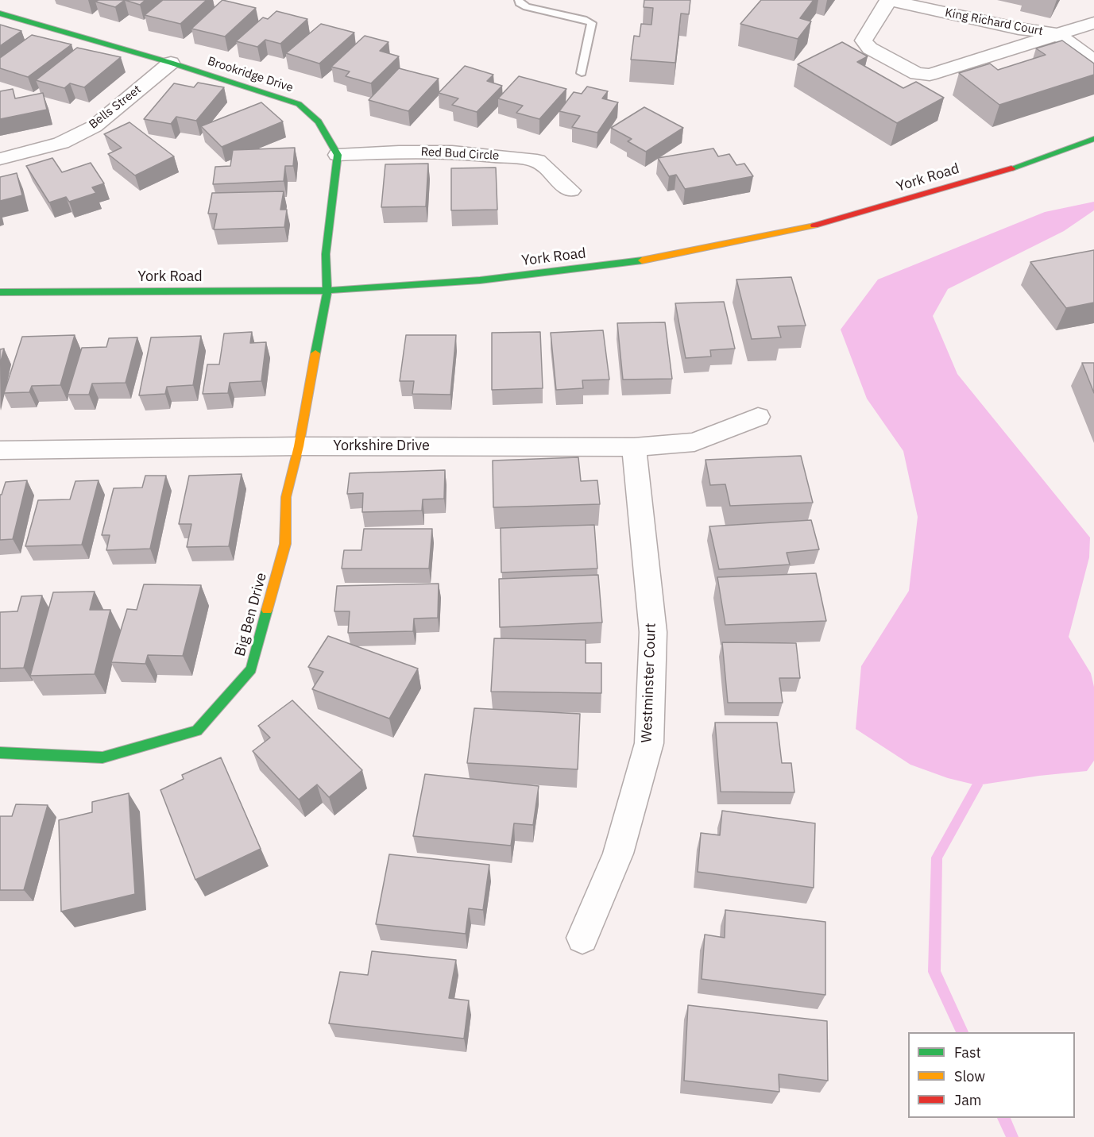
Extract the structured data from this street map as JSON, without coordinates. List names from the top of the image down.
{
  "streets": {
    "street": [
      "King Richard Court",
      "Brookridge Drive",
      "Bells Street",
      "Red Bud Circle",
      "York Road",
      "Yorkshire Drive",
      "Big Ben Drive",
      "Westminster Court"
    ]
  },
  "crossings": [
    ["Brookridge Drive", "Bells Street"],
    ["Brookridge Drive", "Red Bud Circle"],
    ["York Road", "Big Ben Drive"],
    ["Yorkshire Drive", "Big Ben Drive"],
    ["Yorkshire Drive", "Westminster Court"]
  ],
  "legend": ["Fast", "Slow", "Jam"]
}
